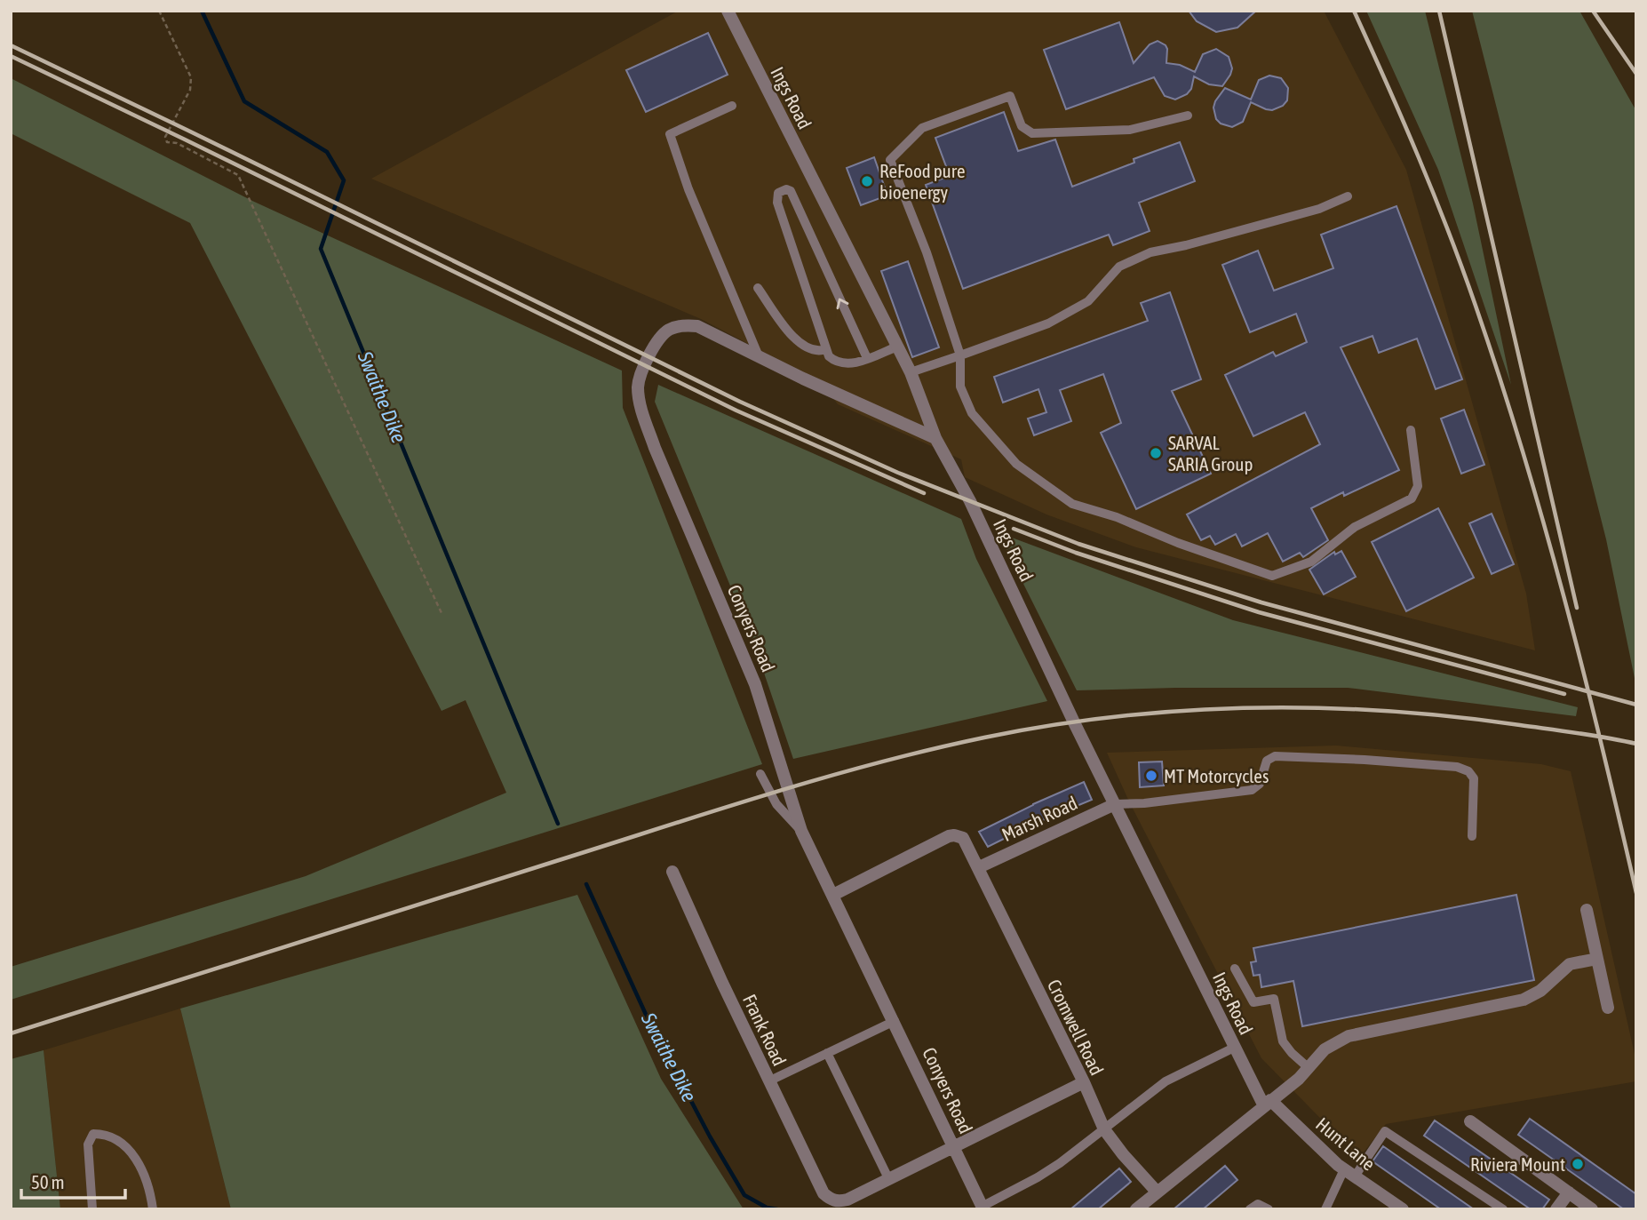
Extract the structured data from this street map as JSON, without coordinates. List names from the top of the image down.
{
  "streets": {
    "street": [
      "Ings Road",
      "Conyers Road",
      "Marsh Road",
      "Cromwell Road",
      "Frank Road",
      "Hunt Lane"
    ]
  },
  "crossings": [
    ["Ings Road", "Conyers Road"],
    ["Ings Road", "Marsh Road"],
    ["Ings Road", "Hunt Lane"],
    ["Conyers Road", "Cromwell Road"],
    ["Marsh Road", "Cromwell Road"]
  ],
  "water": ["Swaithe Dike"],
  "places": [
    "ReFood pure bioenergy",
    "SARVAL SARIA Group",
    "MT Motorcycles",
    "Riviera Mount"
  ],
  "scale_bar": "50 m"
}
